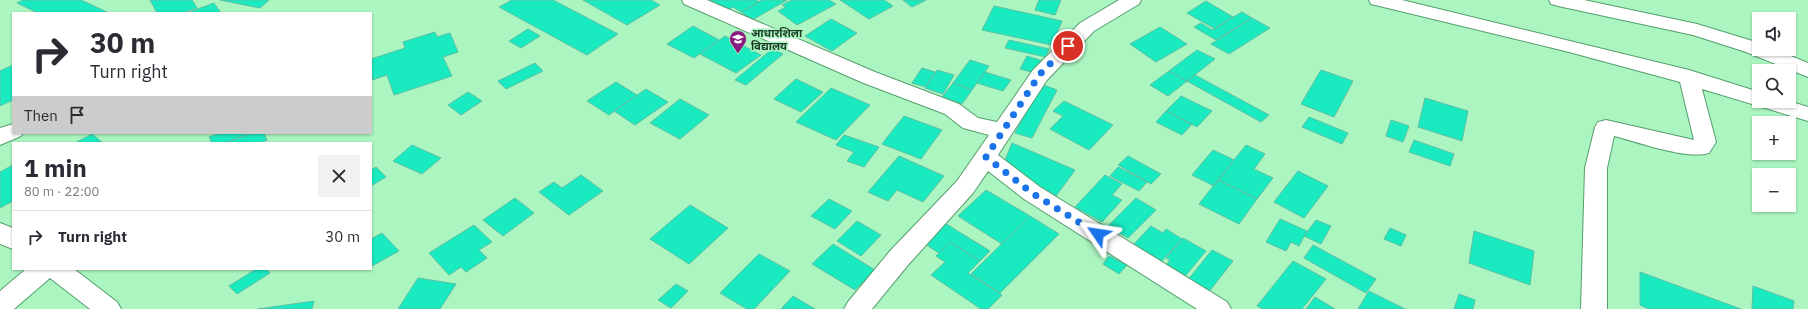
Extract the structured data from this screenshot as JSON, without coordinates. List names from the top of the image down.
{
  "places": {
    "school or university": ["आधारशिला विद्यालय"]
  },
  "page": {
    "map_buttons": ["+", "−"],
    "turn": ["30 m", "Turn right"],
    "then": "Then",
    "heading": ["1 min", "80 m · 22:00"],
    "list": [
      {
        "name": "Turn right",
        "value": "30 m"
      }
    ]
  }
}
